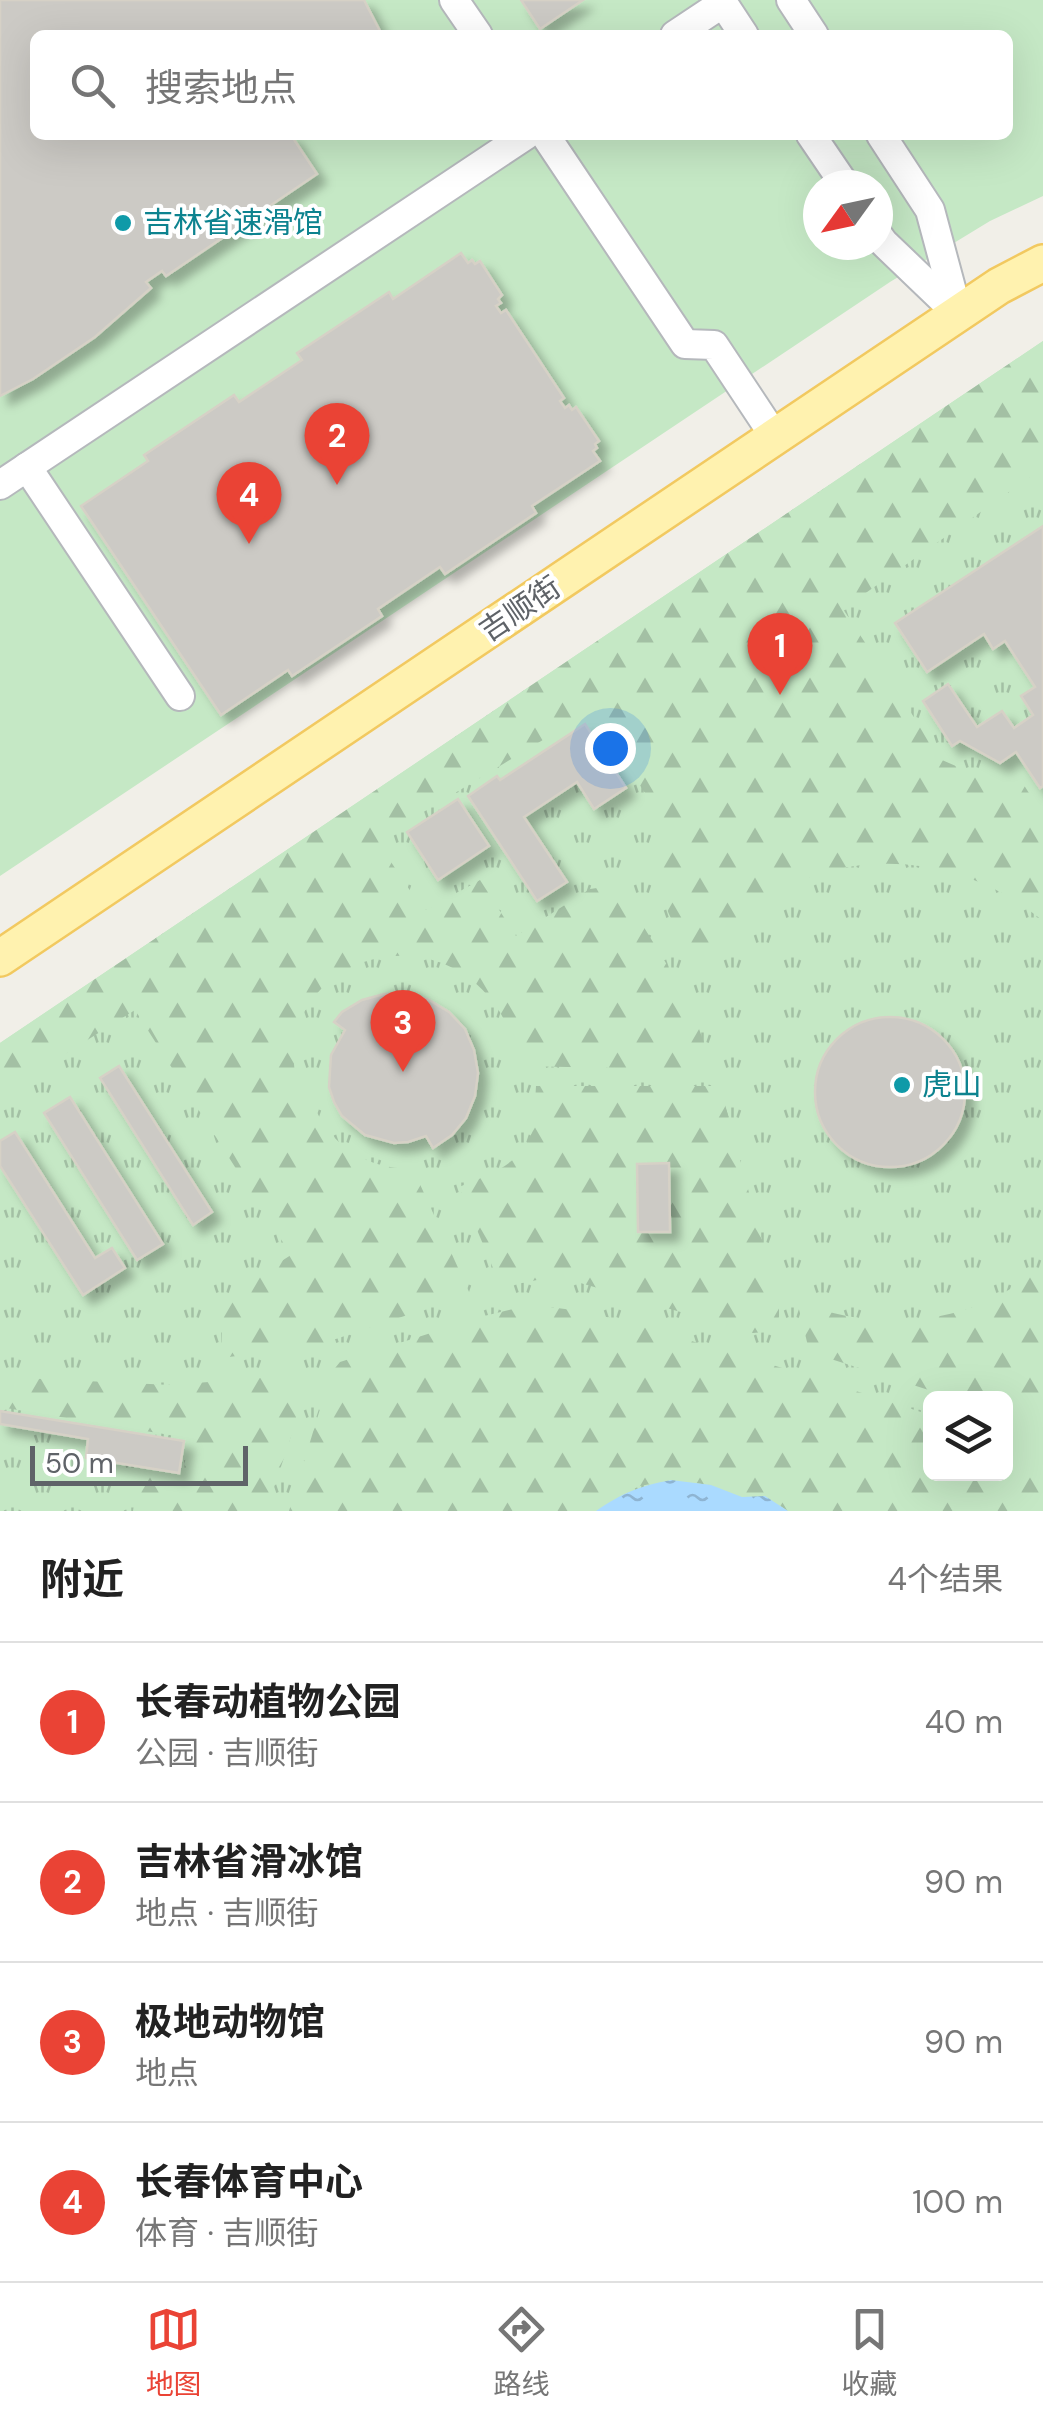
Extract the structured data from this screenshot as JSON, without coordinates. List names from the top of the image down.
{
  "streets": {
    "main road": ["吉顺街"]
  },
  "places": ["吉林省速滑馆", "虎山"],
  "scale_bar": "50 m",
  "north": "bottom left",
  "page": {
    "search": "搜索地点",
    "pins": [
      "2",
      "4",
      "1",
      "3"
    ],
    "scale": "50 m",
    "heading": ["附近", "4个结果"],
    "list": [
      {
        "mark": "1",
        "name": "长春动植物公园",
        "note": "公园 · 吉顺街",
        "value": "40 m"
      },
      {
        "mark": "2",
        "name": "吉林省滑冰馆",
        "note": "地点 · 吉顺街",
        "value": "90 m"
      },
      {
        "mark": "3",
        "name": "极地动物馆",
        "note": "地点",
        "value": "90 m"
      },
      {
        "mark": "4",
        "name": "长春体育中心",
        "note": "体育 · 吉顺街",
        "value": "100 m"
      }
    ],
    "nav": ["地图", "路线", "收藏"]
  }
}
